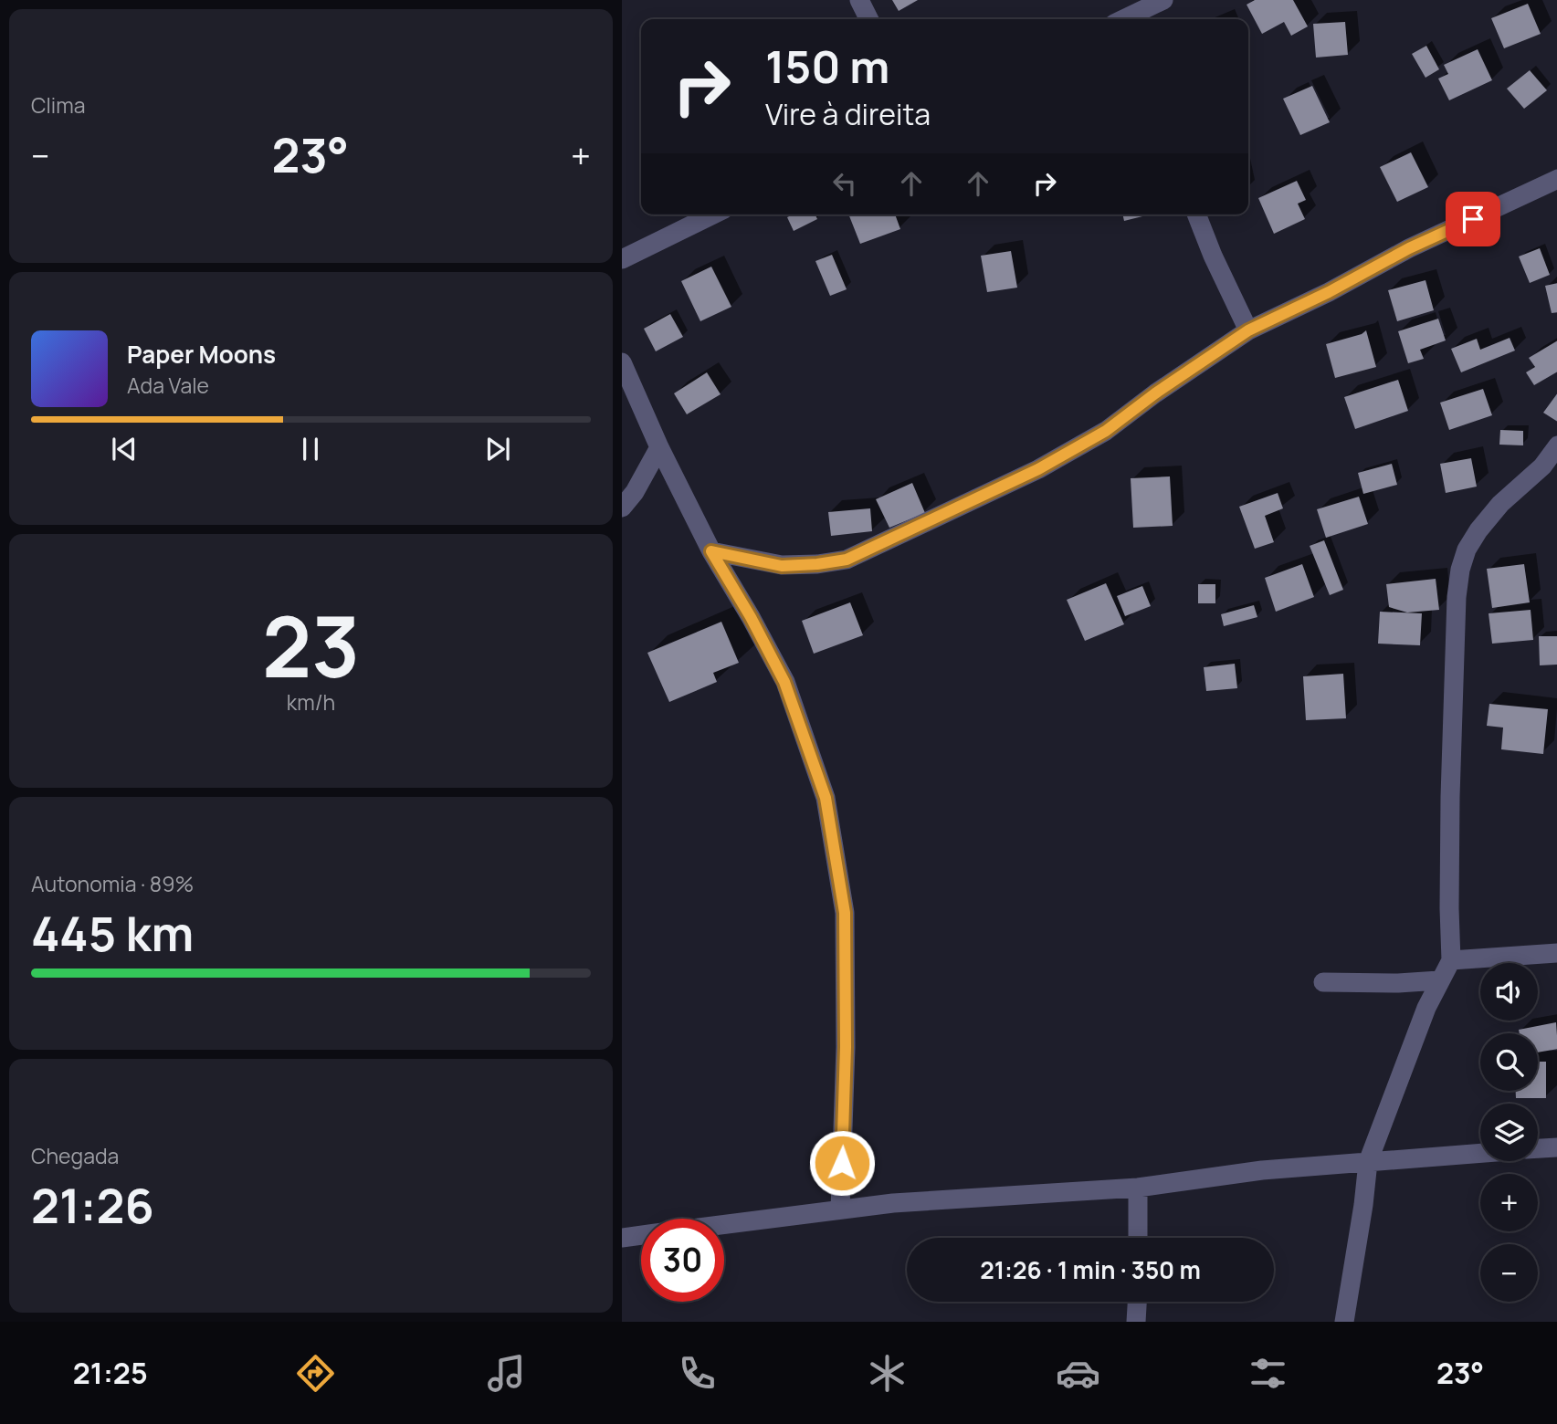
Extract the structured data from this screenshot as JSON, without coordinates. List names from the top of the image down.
{
  "page": {
    "tile": [
      "Clima",
      ["23", "km/h"],
      ["Autonomia · 89%", "445 km"],
      ["Chegada", "21:26"]
    ],
    "turn": ["150 m", "Vire à direita"],
    "heat": ["−", "23°", "+"],
    "song": ["Paper Moons", "Ada Vale"],
    "map_buttons": ["+", "−"],
    "limit": "30",
    "trip": "21:26 · 1 min · 350 m",
    "tabs": ["21:25", "23°"]
  }
}
